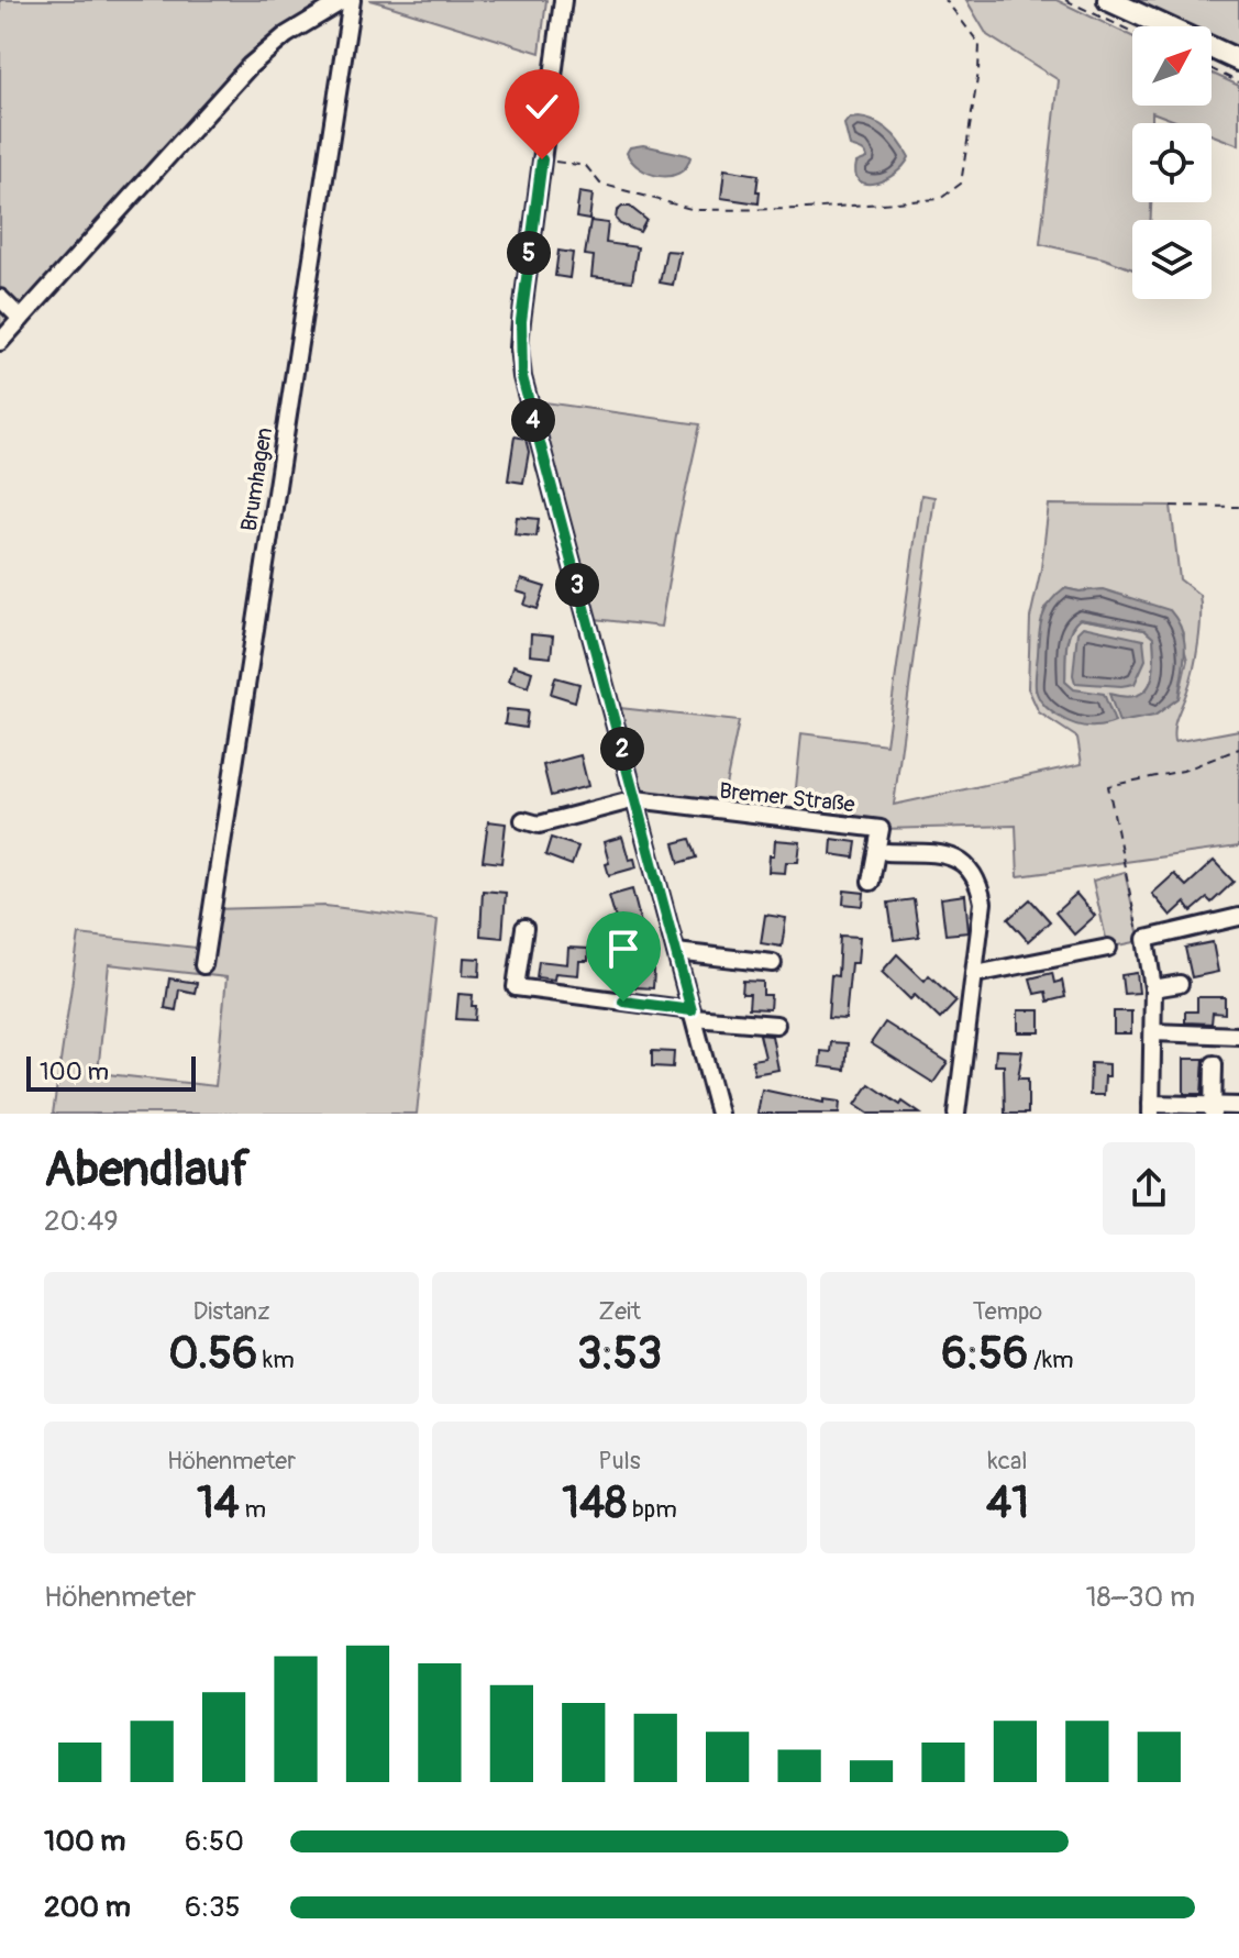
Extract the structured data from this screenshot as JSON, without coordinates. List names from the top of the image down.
{
  "streets": {
    "street": ["Brumhagen", "Bremer Straße"]
  },
  "scale_bar": "100 m",
  "north": "top right",
  "page": {
    "pins": [
      "5",
      "4",
      "3",
      "2"
    ],
    "scale": "100 m",
    "heading": ["Abendlauf", "20:49"],
    "stats": [
      ["Distanz", "0.56 km"],
      ["Zeit", "3:53"],
      ["Tempo", "6:56 /km"],
      ["Höhenmeter", "14 m"],
      ["Puls", "148 bpm"],
      ["kcal", "41"]
    ],
    "chart": ["Höhenmeter", "18–30 m"],
    "list": [
      {
        "name": "100 m",
        "note": "6:50"
      },
      {
        "name": "200 m",
        "note": "6:35"
      }
    ]
  }
}
